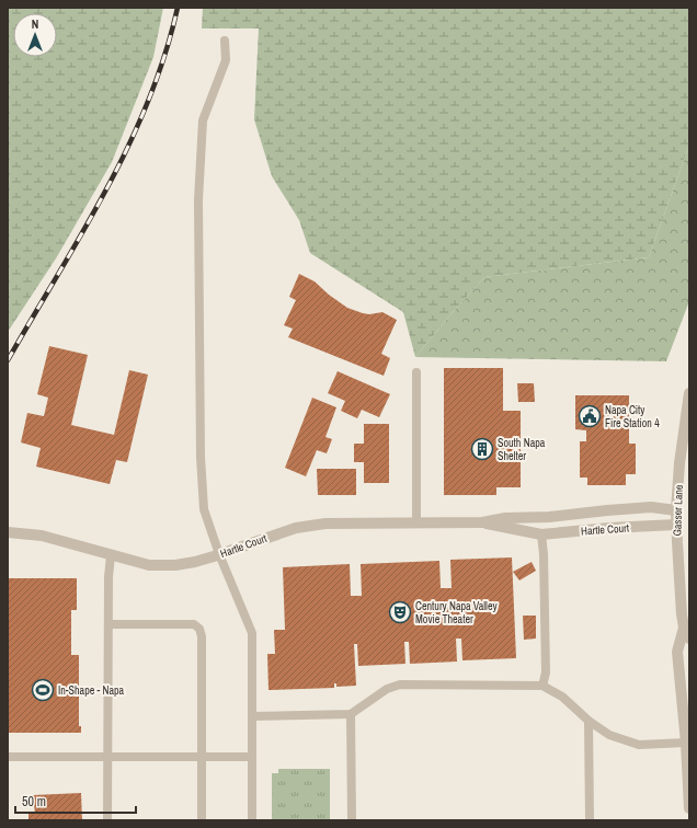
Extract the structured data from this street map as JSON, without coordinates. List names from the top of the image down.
{
  "streets": {
    "street": ["Gasser Lane", "Hartle Court"]
  },
  "crossings": [
    ["Gasser Lane", "Hartle Court"]
  ],
  "places": {
    "public building": ["Napa City Fire Station 4"],
    "building": ["South Napa Shelter"],
    "theatre": ["Century Napa Valley Movie Theater"],
    "sports": ["In-Shape - Napa"]
  },
  "scale_bar": "50 m",
  "north": "top"
}
